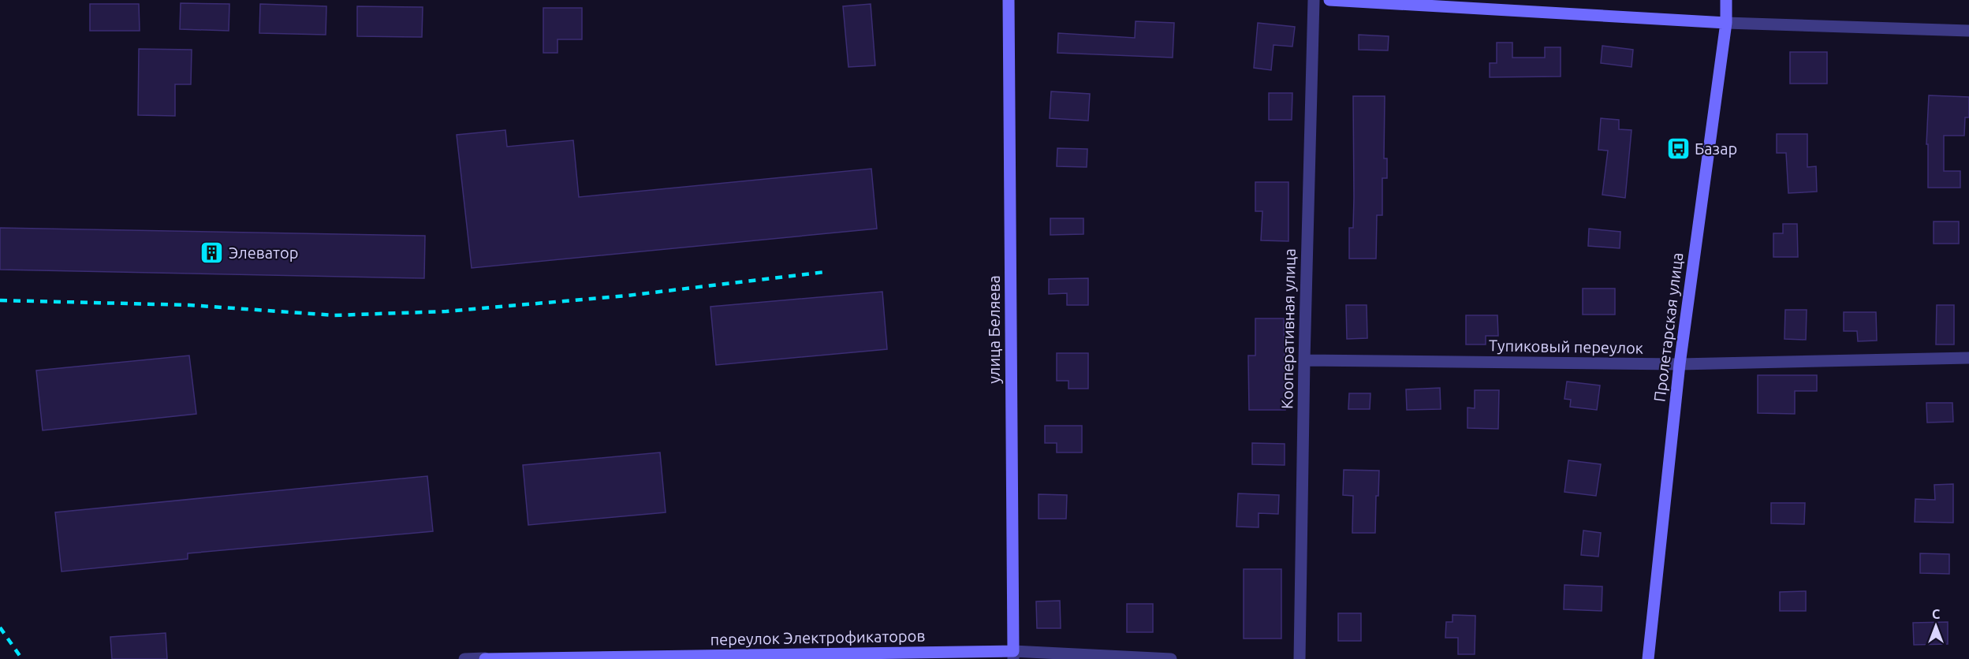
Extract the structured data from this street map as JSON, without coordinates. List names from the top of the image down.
{
  "streets": {
    "street": [
      "Пролетарская улица",
      "Кооперативная улица",
      "улица Беляева",
      "Тупиковый переулок",
      "переулок Электрофикаторов"
    ]
  },
  "crossings": [
    ["Пролетарская улица", "Тупиковый переулок"],
    ["Кооперативная улица", "Тупиковый переулок"],
    ["улица Беляева", "переулок Электрофикаторов"]
  ],
  "places": {
    "bus stop": ["Базар"],
    "building": ["Элеватор"]
  },
  "north": "top"
}
